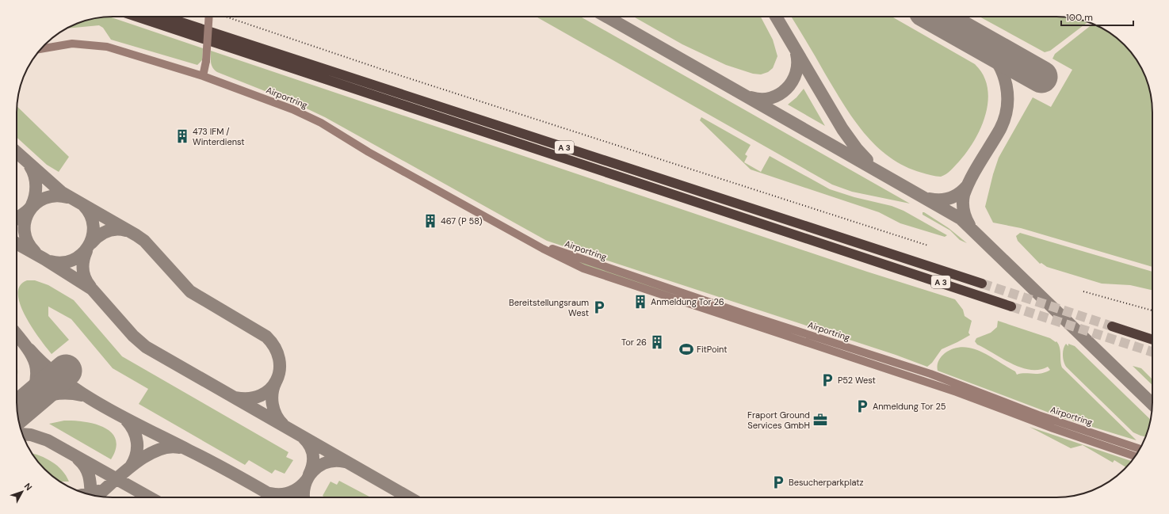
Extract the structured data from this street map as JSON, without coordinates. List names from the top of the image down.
{
  "streets": {
    "highway": ["A 3"],
    "street": ["Airportring"]
  },
  "places": {
    "building": [
      "473 IFM / Winterdienst",
      "467 (P 58)",
      "Anmeldung Tor 26",
      "Tor 26"
    ],
    "parking": [
      "Bereitstellungsraum West",
      "P52 West",
      "Anmeldung Tor 25",
      "Besucherparkplatz"
    ],
    "sports": ["FitPoint"],
    "office": ["Fraport Ground Services GmbH"]
  },
  "scale_bar": "100 m",
  "north": "top right"
}
